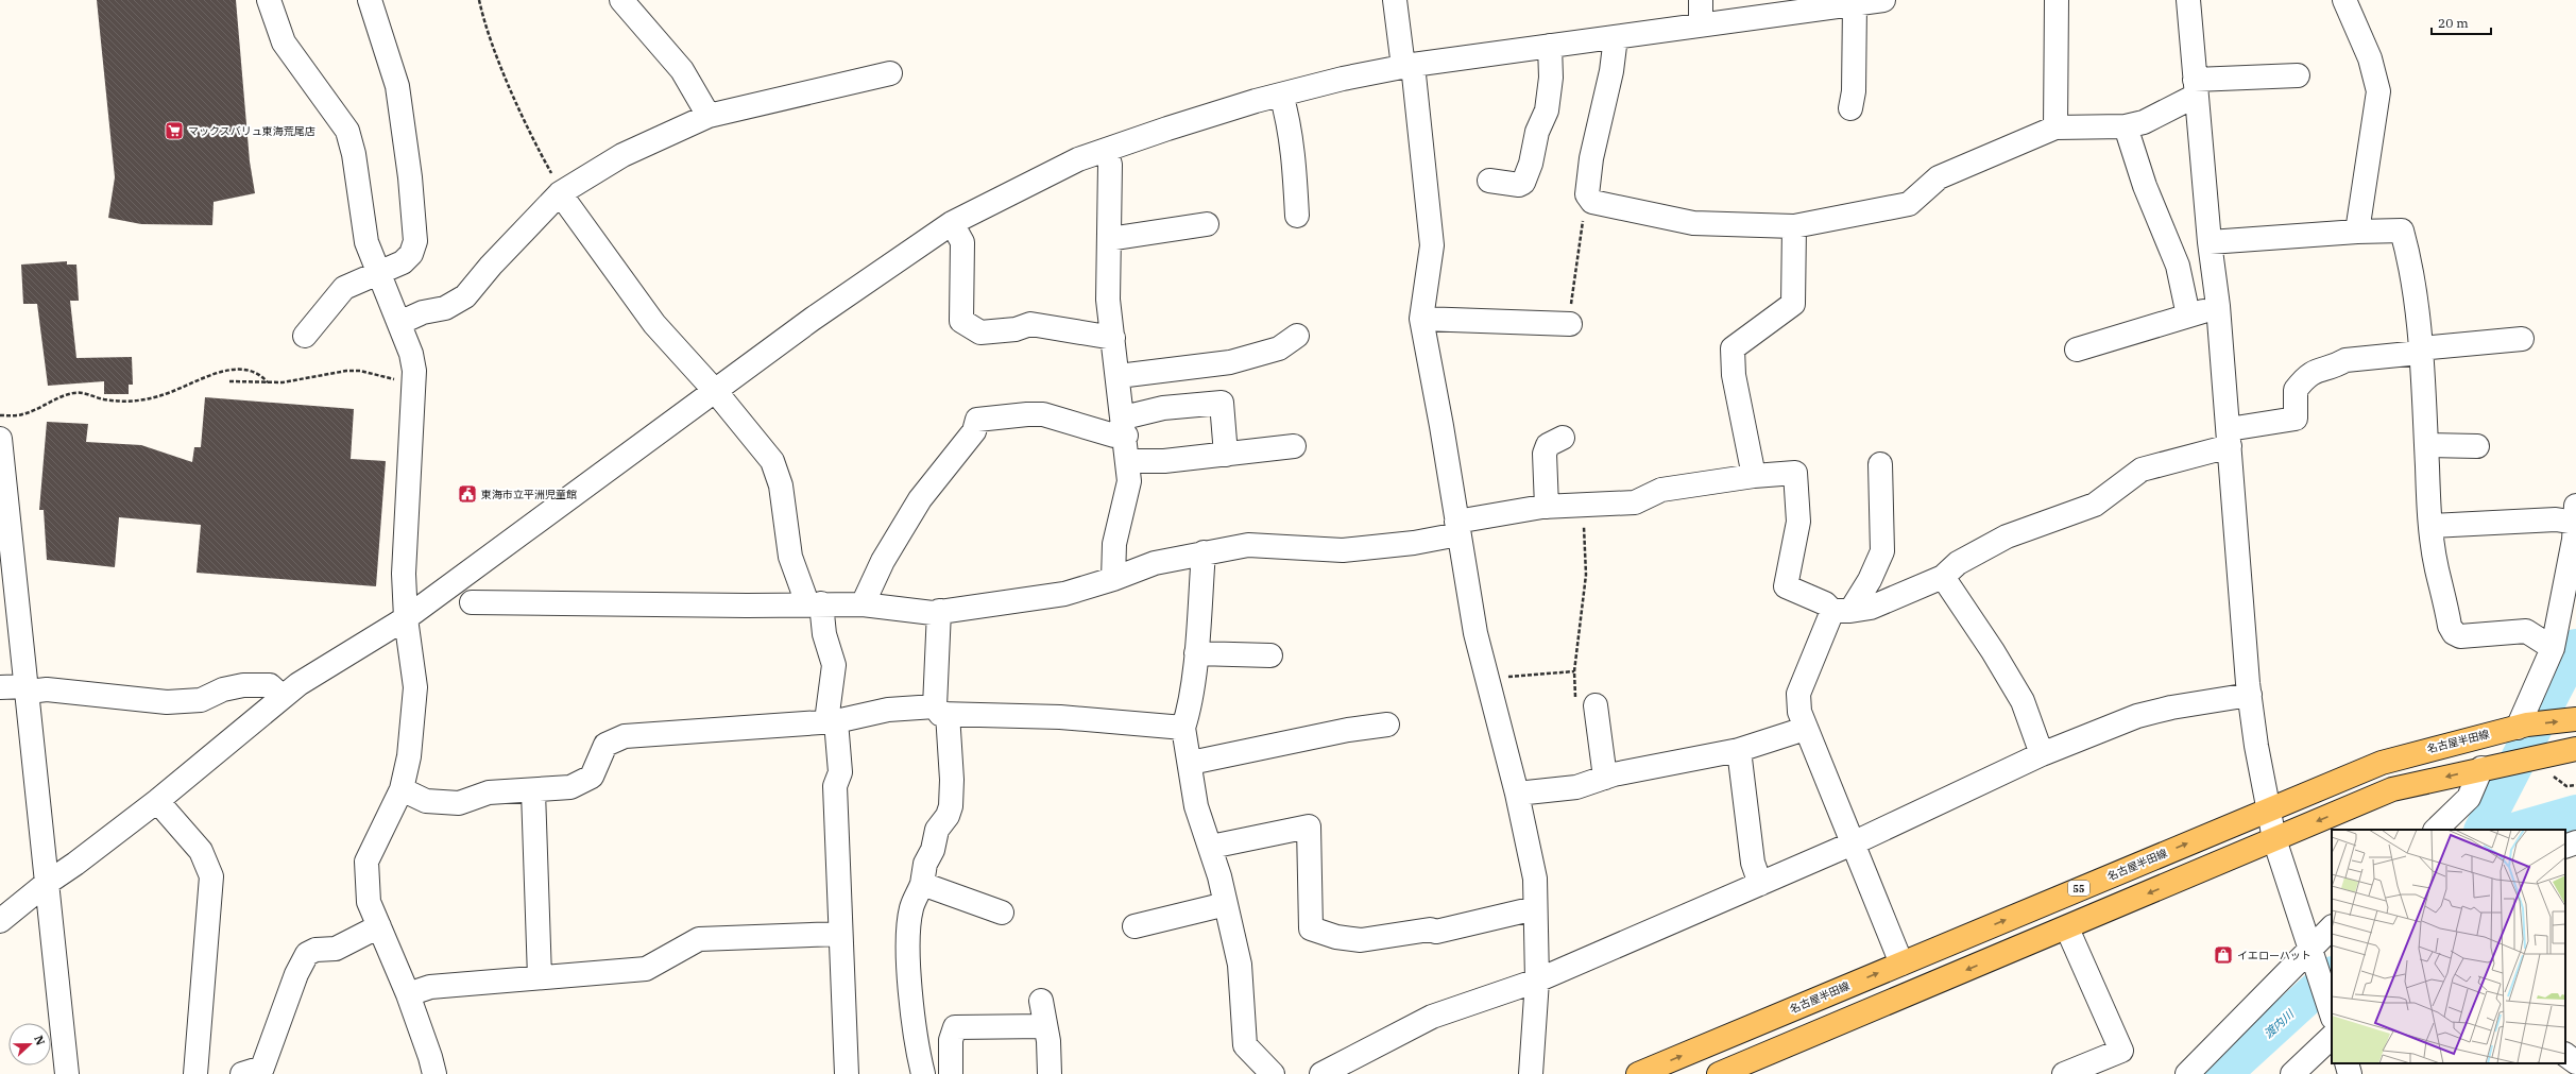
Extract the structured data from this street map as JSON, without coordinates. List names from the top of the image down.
{
  "streets": {
    "main road": ["名古屋半田線", "55"]
  },
  "water": ["渡内川"],
  "places": {
    "supermarket": ["マックスバリュ東海荒尾店"],
    "public building": ["東海市立平洲児童館"],
    "shop": ["イエローハット"]
  },
  "scale_bar": "20 m",
  "north": "right"
}
